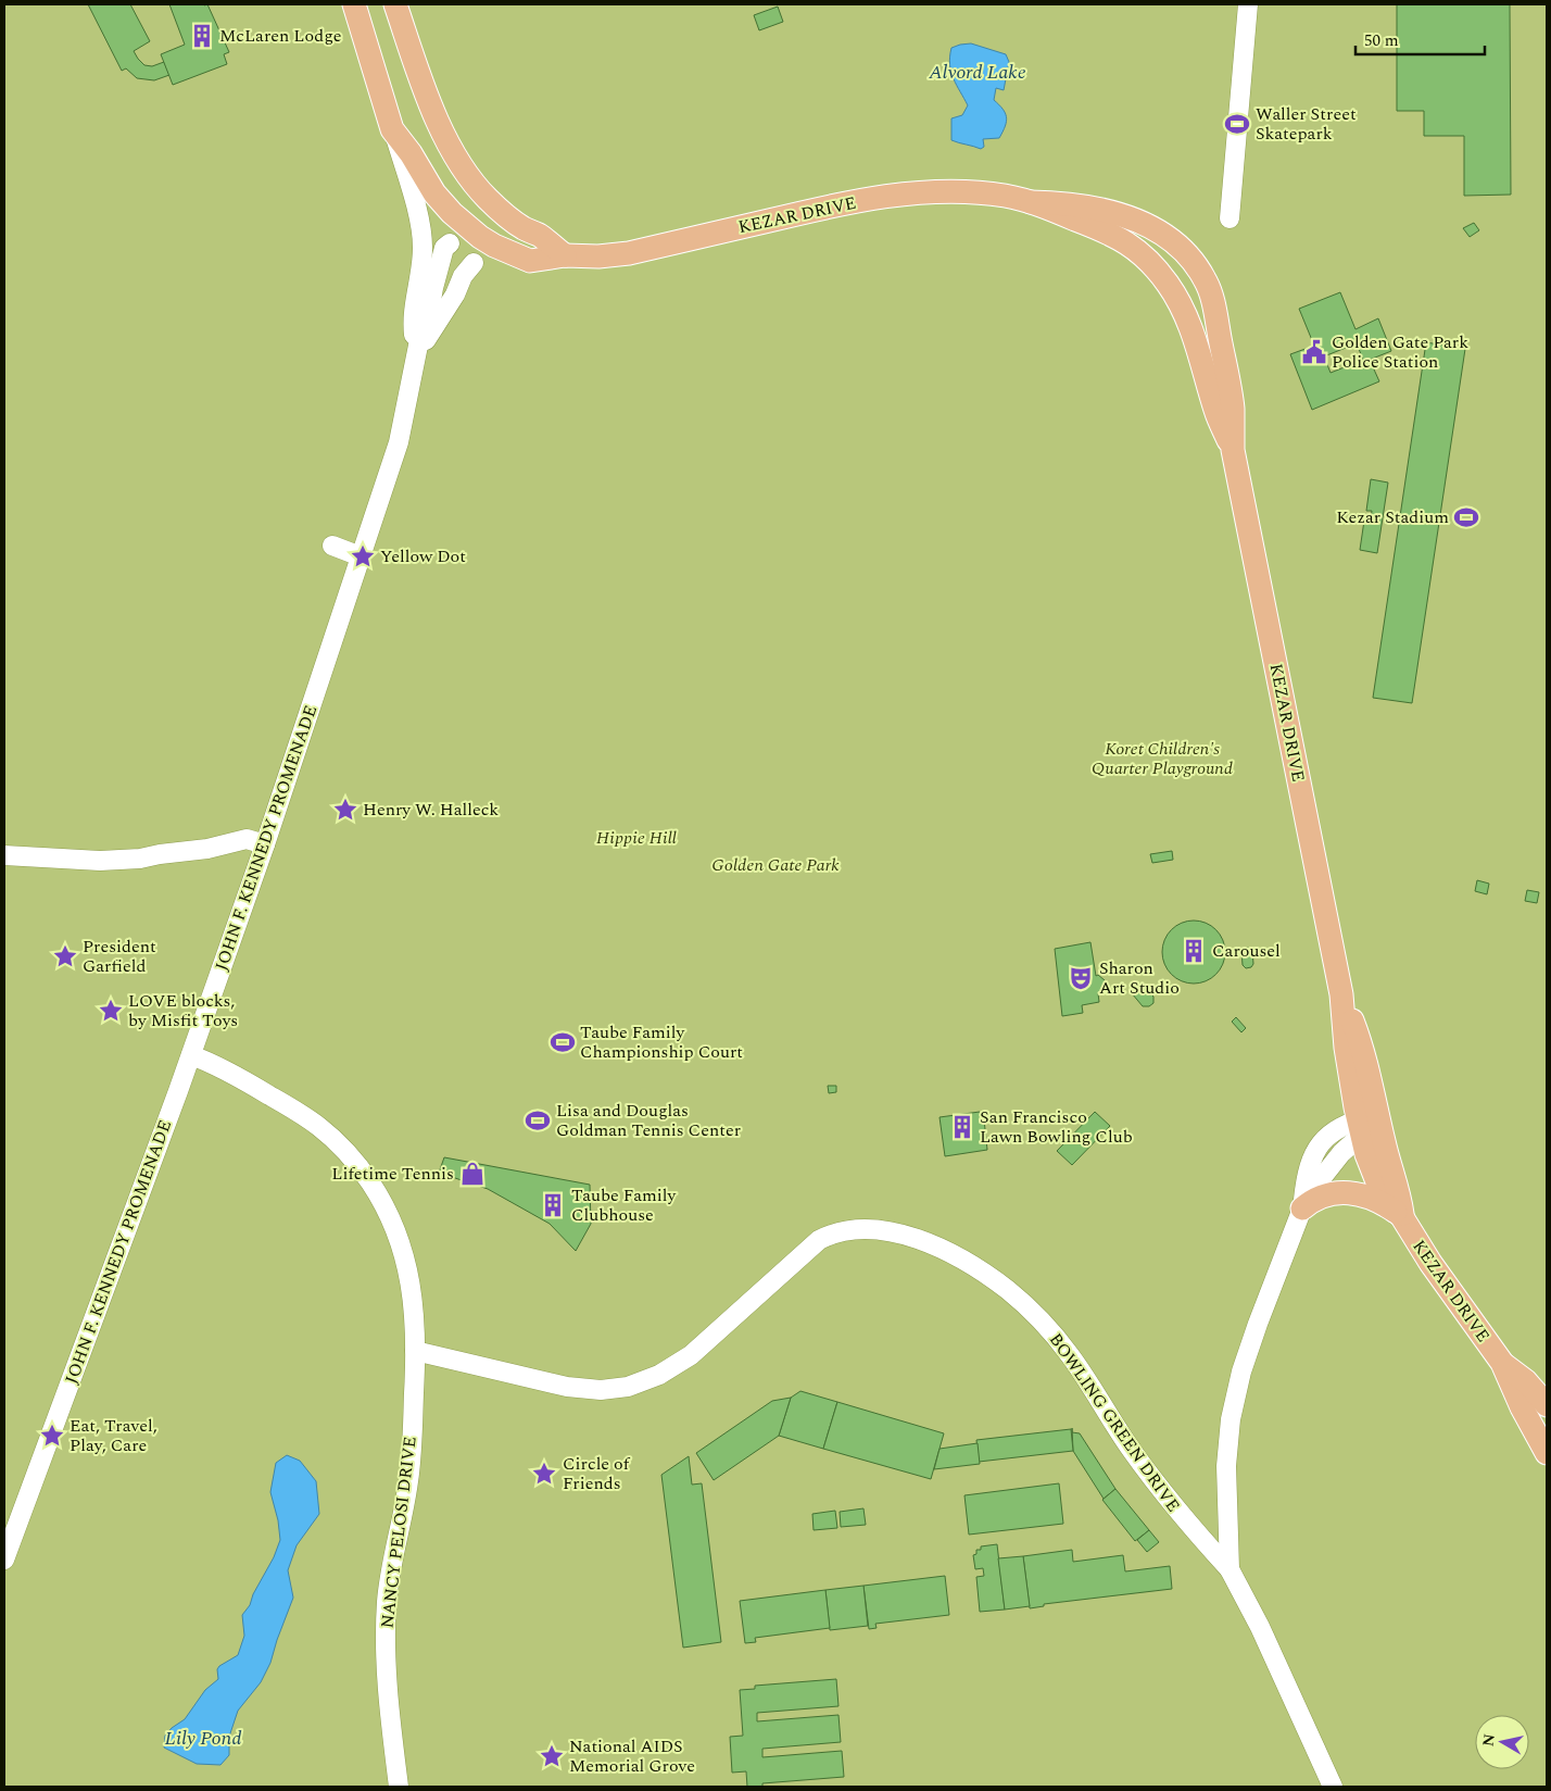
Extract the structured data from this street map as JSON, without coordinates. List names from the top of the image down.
{
  "streets": {
    "main road": ["KEZAR DRIVE"],
    "street": ["JOHN F. KENNEDY PROMENADE", "BOWLING GREEN DRIVE", "NANCY PELOSI DRIVE"]
  },
  "crossings": [
    ["KEZAR DRIVE", "JOHN F. KENNEDY PROMENADE"],
    ["JOHN F. KENNEDY PROMENADE", "NANCY PELOSI DRIVE"],
    ["BOWLING GREEN DRIVE", "NANCY PELOSI DRIVE"]
  ],
  "water": ["Alvord Lake", "Lily Pond"],
  "parks": ["Koret Children's Quarter Playground", "Hippie Hill", "Golden Gate Park"],
  "places": {
    "building": [
      "McLaren Lodge",
      "Carousel",
      "San Francisco Lawn Bowling Club",
      "Taube Family Clubhouse"
    ],
    "sports": [
      "Waller Street Skatepark",
      "Kezar Stadium",
      "Taube Family Championship Court",
      "Lisa and Douglas Goldman Tennis Center"
    ],
    "public building": ["Golden Gate Park Police Station"],
    "place": [
      "Yellow Dot",
      "Henry W. Halleck",
      "President Garfield",
      "LOVE blocks, by Misfit Toys",
      "Eat, Travel, Play, Care",
      "Circle of Friends",
      "National AIDS Memorial Grove"
    ],
    "theatre": ["Sharon Art Studio"],
    "shop": ["Lifetime Tennis"]
  },
  "scale_bar": "50 m",
  "north": "left"
}
